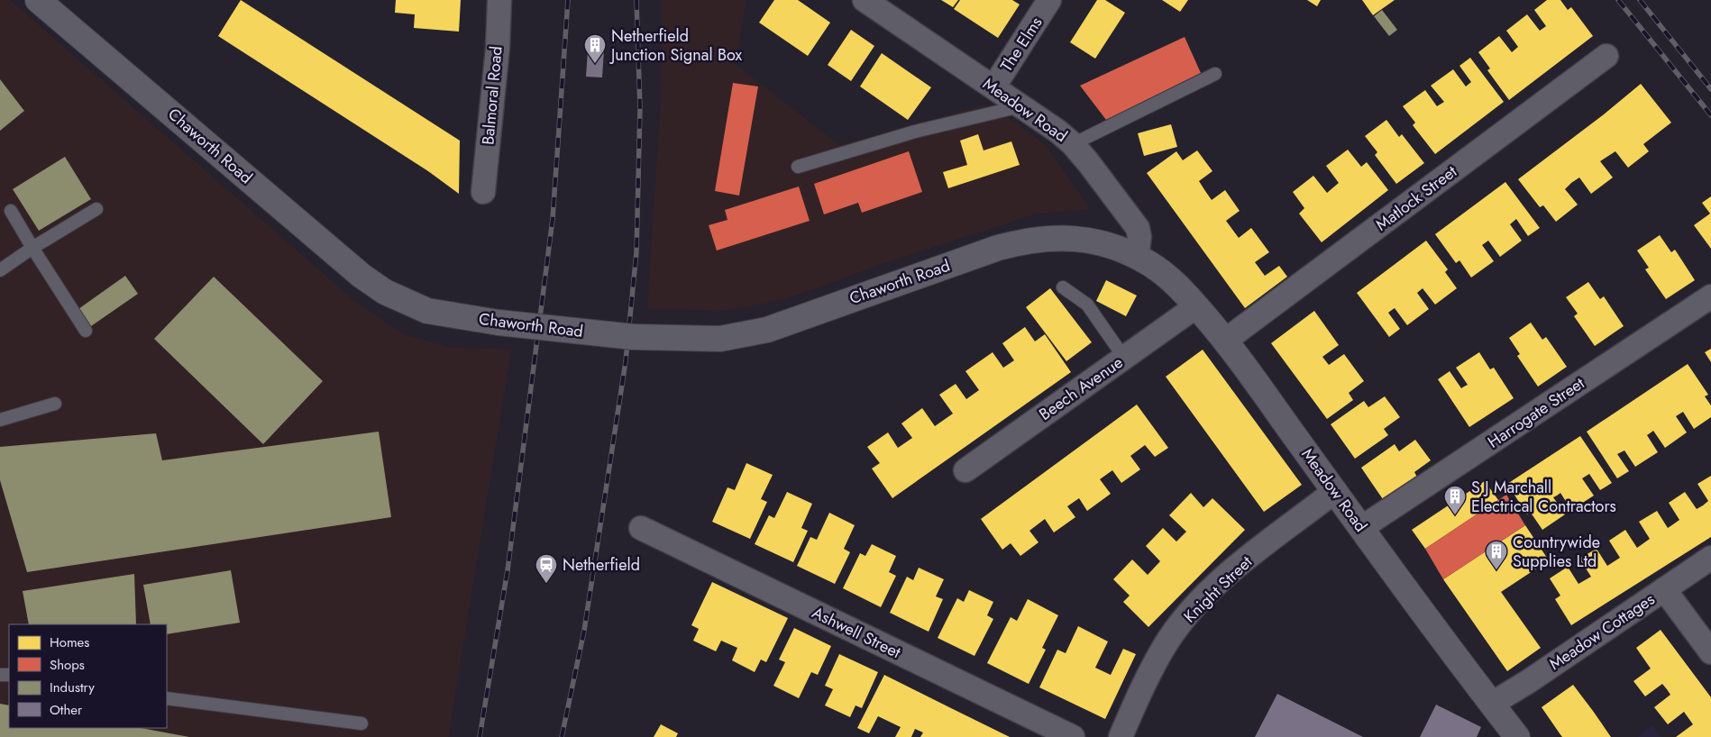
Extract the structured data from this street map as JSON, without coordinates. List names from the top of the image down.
{
  "streets": {
    "street": [
      "The Elms",
      "Balmoral Road",
      "Meadow Road",
      "Chaworth Road",
      "Matlock Street",
      "Beech Avenue",
      "Harrogate Street",
      "Knight Street",
      "Meadow Cottages",
      "Ashwell Street"
    ]
  },
  "crossings": [
    ["The Elms", "Meadow Road"],
    ["Meadow Road", "Chaworth Road"],
    ["Meadow Road", "Matlock Street"],
    ["Meadow Road", "Beech Avenue"],
    ["Meadow Road", "Harrogate Street"],
    ["Meadow Road", "Knight Street"],
    ["Meadow Road", "Meadow Cottages"]
  ],
  "places": {
    "building": ["Netherfield Junction Signal Box", "S J Marchall Electrical Contractors", "Countrywide Supplies Ltd"],
    "station": ["Netherfield"]
  },
  "legend": [
    "Homes",
    "Shops",
    "Industry",
    "Other"
  ]
}
